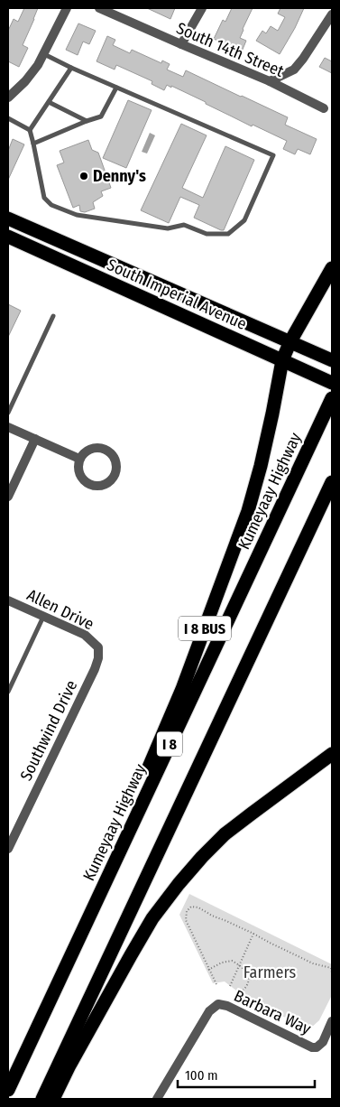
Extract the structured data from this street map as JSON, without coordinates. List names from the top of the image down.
{
  "streets": {
    "highway": [
      "South Imperial Avenue",
      "Kumeyaay Highway",
      "I 8 BUS",
      "I 8"
    ],
    "street": [
      "South 14th Street",
      "Allen Drive",
      "Southwind Drive",
      "Barbara Way"
    ]
  },
  "crossings": [
    ["South Imperial Avenue", "I 8 BUS"],
    ["Kumeyaay Highway", "I 8 BUS"],
    ["Allen Drive", "Southwind Drive"]
  ],
  "parks": ["Farmers"],
  "places": ["Denny's"],
  "scale_bar": "100 m"
}
